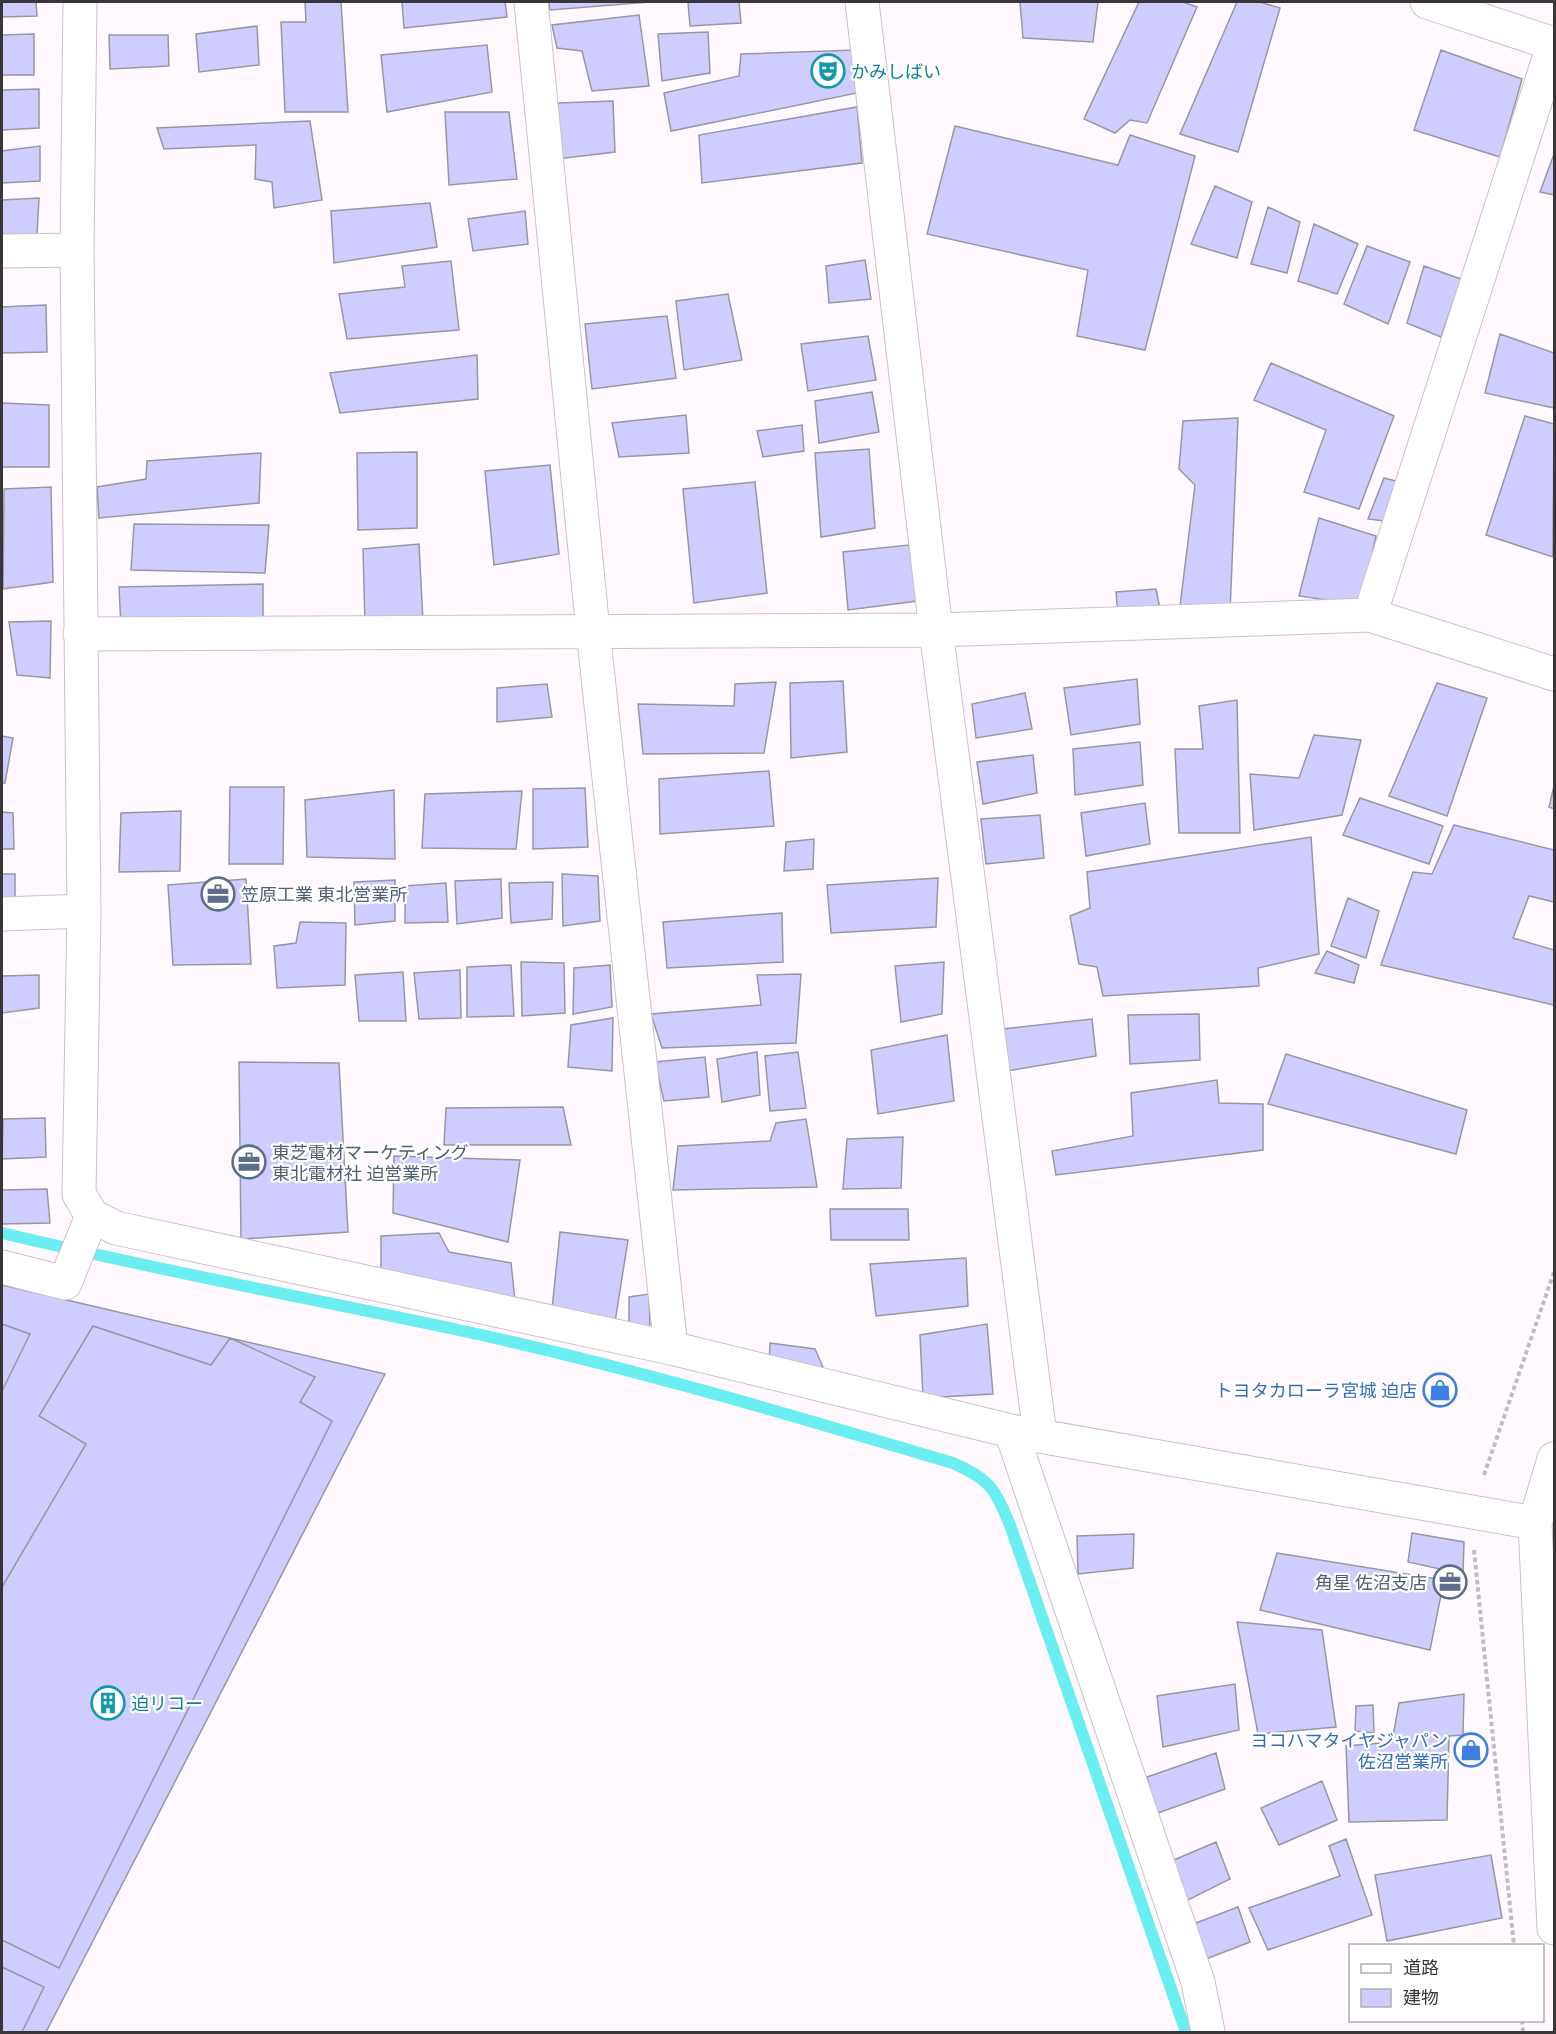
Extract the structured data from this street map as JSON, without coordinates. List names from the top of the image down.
{
  "places": {
    "theatre": ["かみしばい"],
    "office": ["笠原工業 東北営業所", "東芝電材マーケティング 東北電材社 迫営業所", "角星 佐沼支店"],
    "shop": ["トヨタカローラ宮城 迫店", "ヨコハマタイヤジャパン 佐沼営業所"],
    "building": ["迫リコー"]
  },
  "legend": ["道路", "建物"]
}
